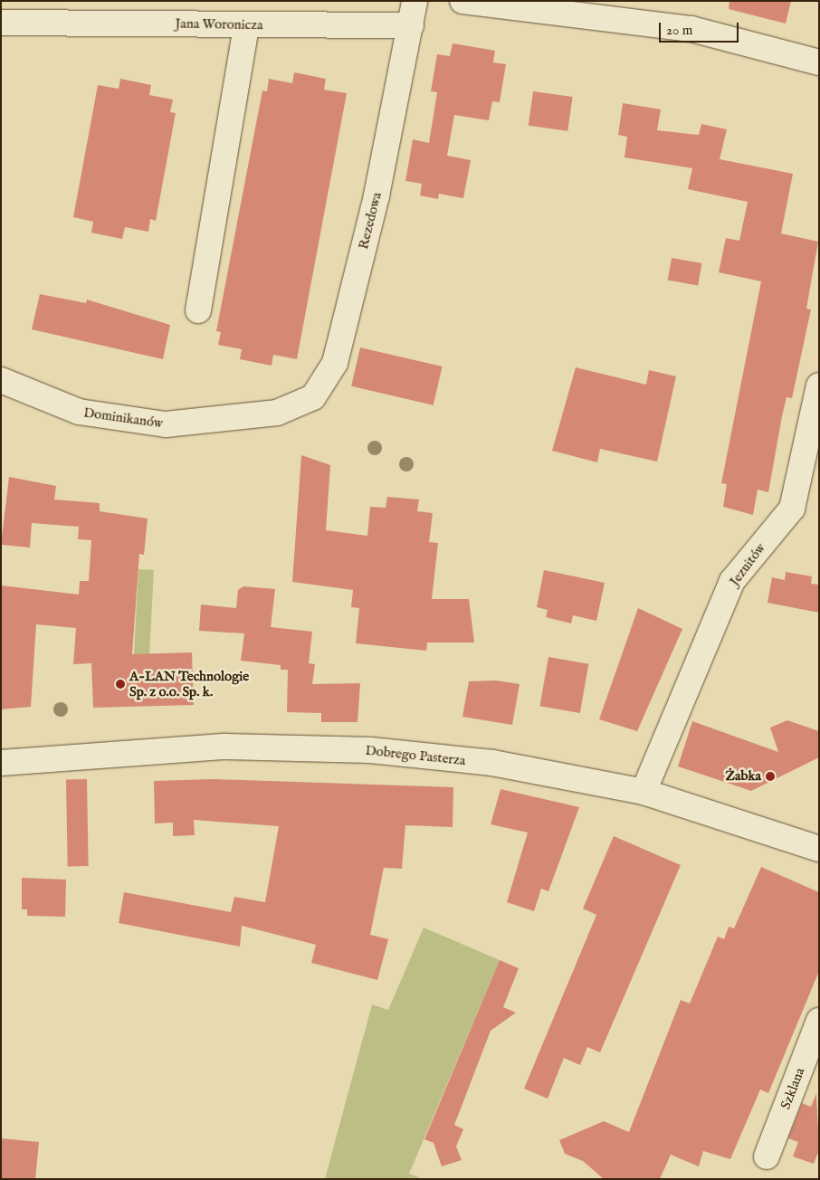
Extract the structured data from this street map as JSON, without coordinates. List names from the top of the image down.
{
  "streets": {
    "street": [
      "Jana Woronicza",
      "Rezedowa",
      "Dominikanów",
      "Jezuitów",
      "Dobrego Pasterza",
      "Szklana"
    ]
  },
  "crossings": [
    ["Jana Woronicza", "Rezedowa"],
    ["Rezedowa", "Dominikanów"],
    ["Jezuitów", "Dobrego Pasterza"]
  ],
  "places": ["A-LAN Technologie Sp. z o.o. Sp. k.", "Żabka"],
  "scale_bar": "20 m"
}
